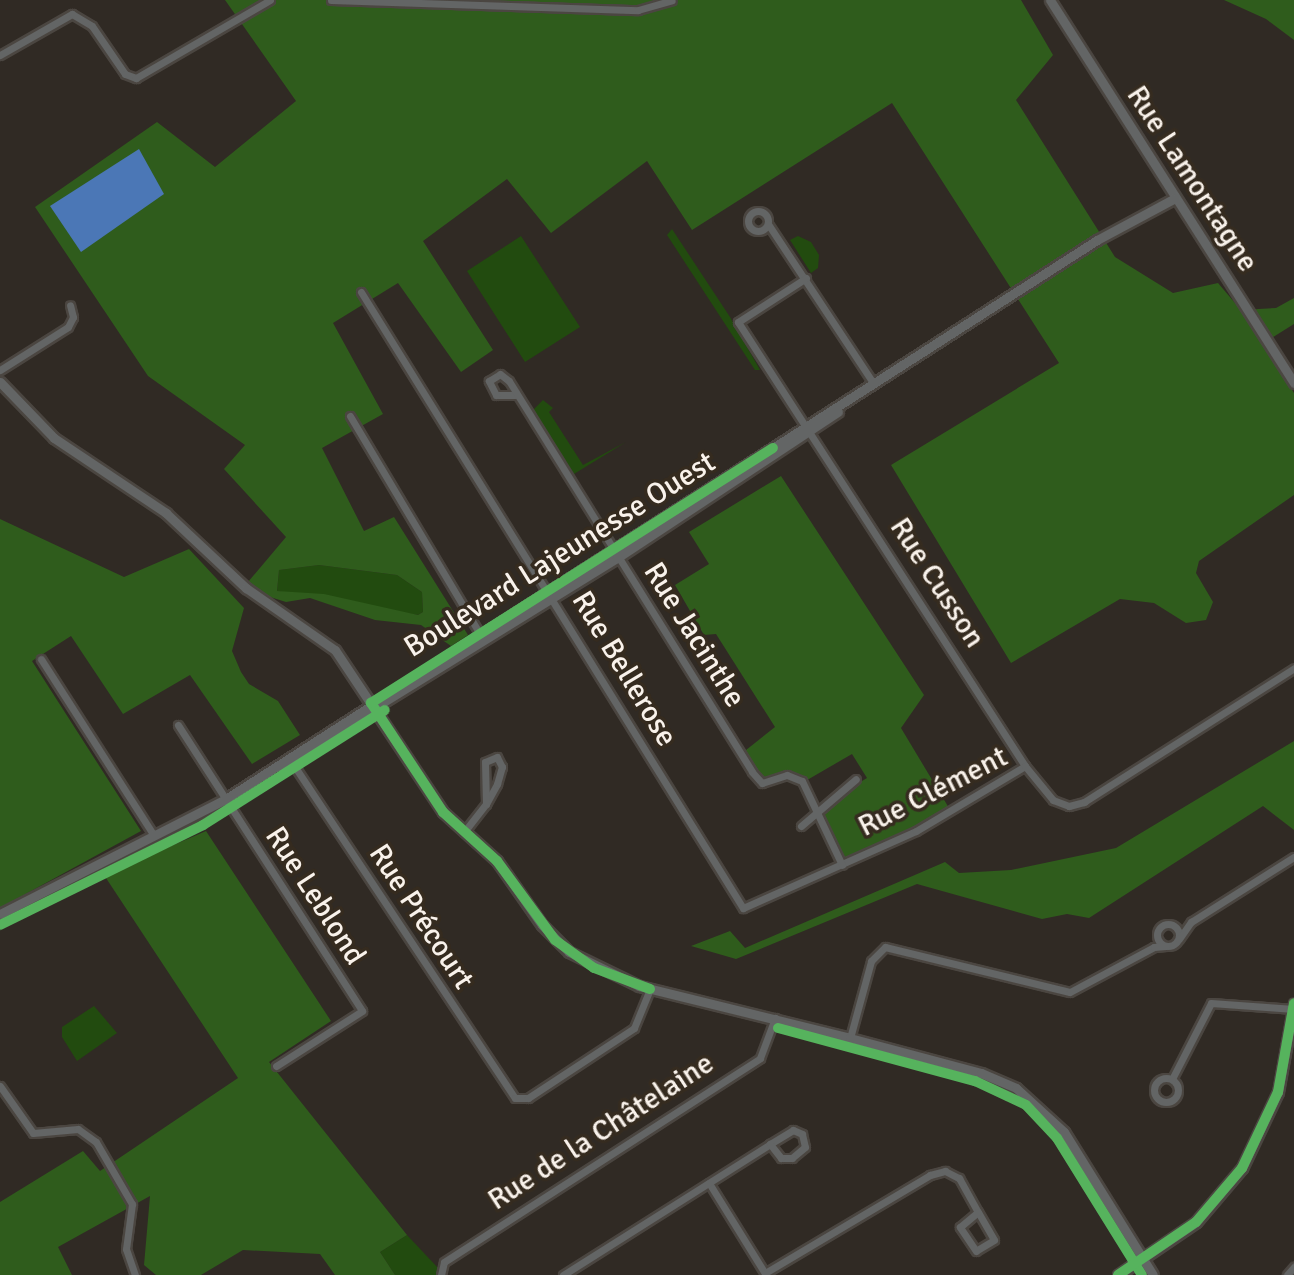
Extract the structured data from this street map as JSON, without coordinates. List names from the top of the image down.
{
  "streets": {
    "street": [
      "Rue Lamontagne",
      "Boulevard Lajeunesse Ouest",
      "Rue Cusson",
      "Rue Jacinthe",
      "Rue Bellerose",
      "Rue Clément",
      "Rue Leblond",
      "Rue Précourt",
      "Rue de la Châtelaine"
    ]
  },
  "crossings": [
    ["Rue Lamontagne", "Boulevard Lajeunesse Ouest"],
    ["Boulevard Lajeunesse Ouest", "Rue Cusson"],
    ["Boulevard Lajeunesse Ouest", "Rue Jacinthe"],
    ["Boulevard Lajeunesse Ouest", "Rue Bellerose"],
    ["Boulevard Lajeunesse Ouest", "Rue Leblond"],
    ["Boulevard Lajeunesse Ouest", "Rue Précourt"],
    ["Rue Cusson", "Rue Clément"],
    ["Rue Jacinthe", "Rue Clément"],
    ["Rue Bellerose", "Rue Clément"]
  ]
}
